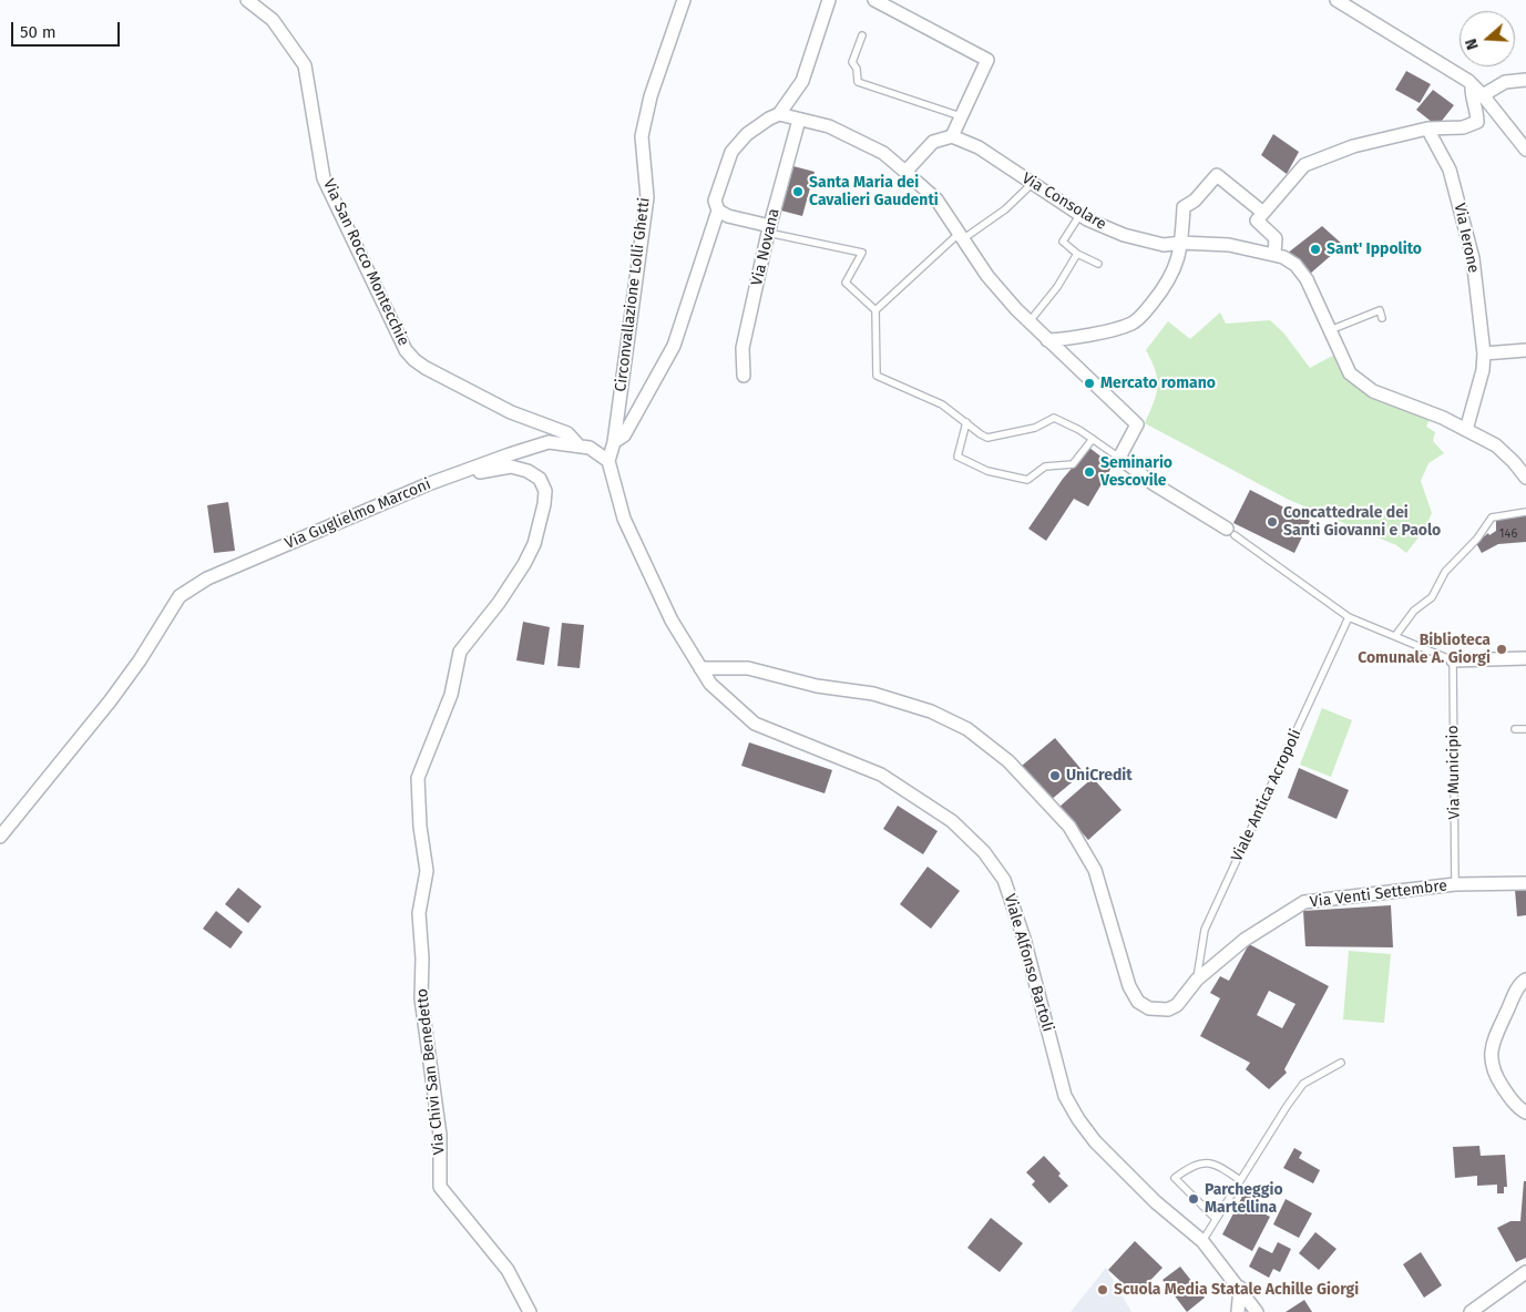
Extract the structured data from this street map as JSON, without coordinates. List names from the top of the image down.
{
  "streets": {
    "street": [
      "Via Consolare",
      "Via Ierone",
      "Via Novana",
      "Via San Rocco Montecchie",
      "Circonvallazione Lolli Ghetti",
      "Via Guglielmo Marconi",
      "Via Venti Settembre",
      "Viale Alfonso Bartoli",
      "Via Chivi San Benedetto"
    ],
    "lane": ["Via Municipio", "Viale Antica Acropoli"]
  },
  "crossings": [
    ["Via Consolare", "Via Ierone"],
    ["Via San Rocco Montecchie", "Via Guglielmo Marconi"],
    ["Circonvallazione Lolli Ghetti", "Via Guglielmo Marconi"],
    ["Via Guglielmo Marconi", "Via Chivi San Benedetto"],
    ["Via Municipio", "Via Venti Settembre"],
    ["Viale Antica Acropoli", "Via Venti Settembre"],
    ["Via Venti Settembre", "Viale Alfonso Bartoli"]
  ],
  "places": [
    "Santa Maria dei Cavalieri Gaudenti",
    "Sant' Ippolito",
    "Mercato romano",
    "Seminario Vescovile",
    "Concattedrale dei Santi Giovanni e Paolo",
    "Biblioteca Comunale A. Giorgi",
    "UniCredit",
    "Parcheggio Martellina",
    "Scuola Media Statale Achille Giorgi"
  ],
  "house_numbers": ["146"],
  "scale_bar": "50 m",
  "north": "left"
}
